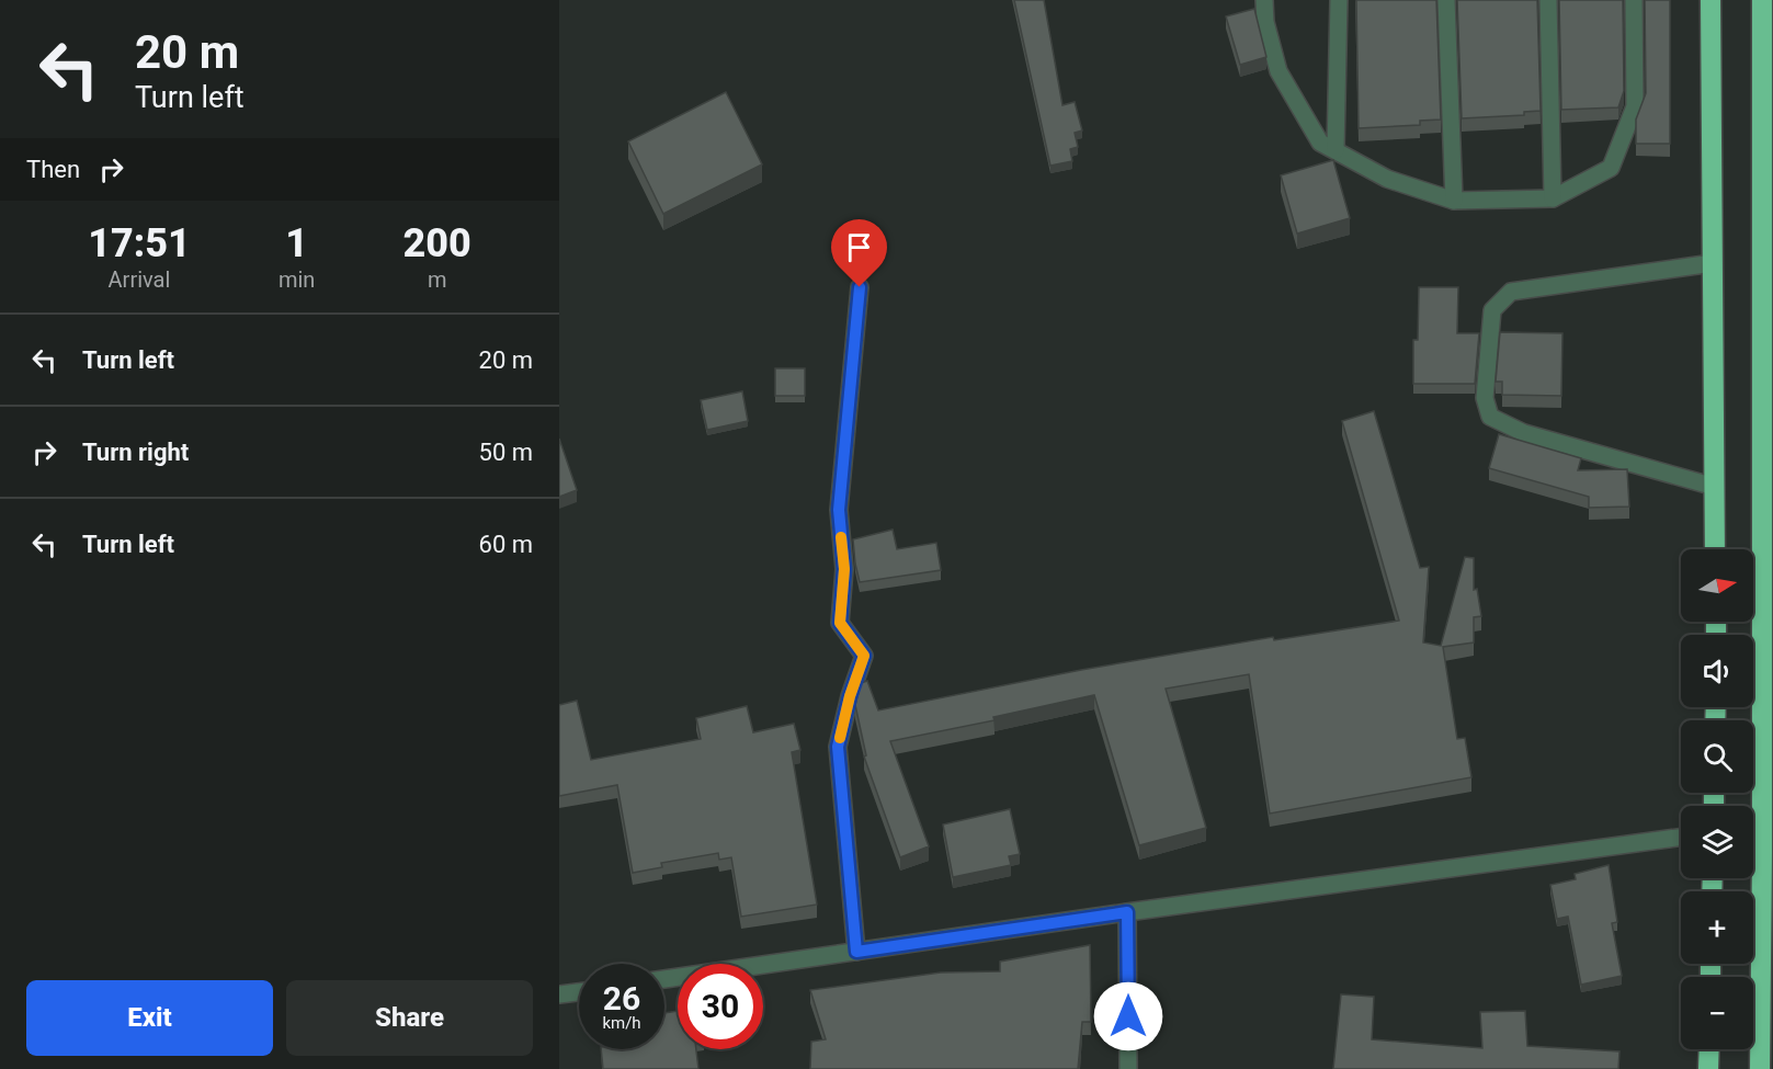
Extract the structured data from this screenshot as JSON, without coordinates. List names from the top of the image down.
{
  "north": "right",
  "page": {
    "turn": ["20 m", "Turn left"],
    "then": "Then",
    "eta": [
      "17:51",
      "Arrival",
      "1",
      "min",
      "200",
      "m"
    ],
    "list": [
      {
        "name": "Turn left",
        "value": "20 m"
      },
      {
        "name": "Turn right",
        "value": "50 m"
      },
      {
        "name": "Turn left",
        "value": "60 m"
      }
    ],
    "map_buttons": ["+", "−"],
    "speed": "26 km/h",
    "limit": "30",
    "buttons": ["Exit", "Share"]
  }
}
